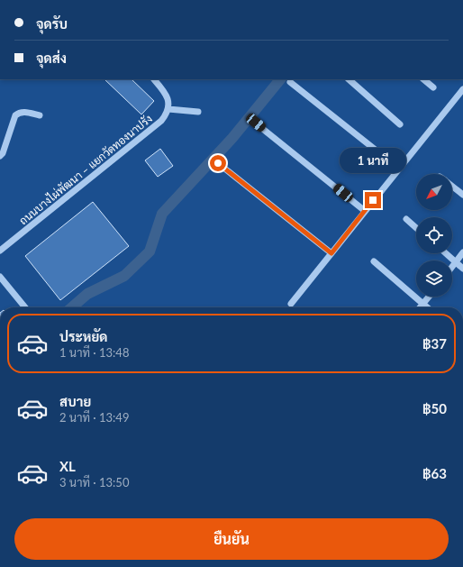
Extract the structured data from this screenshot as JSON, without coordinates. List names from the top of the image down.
{
  "streets": {
    "street": ["ถนนบางไผ่พัฒนา – แยกวัดทองนาปรัง"]
  },
  "north": "bottom left",
  "page": {
    "banner": ["จุดรับ", "จุดส่ง"],
    "bubble": "1 นาที",
    "list": [
      {
        "name": "ประหยัด",
        "note": "1 นาที · 13:48",
        "value": "฿37"
      },
      {
        "name": "สบาย",
        "note": "2 นาที · 13:49",
        "value": "฿50"
      },
      {
        "name": "XL",
        "note": "3 นาที · 13:50",
        "value": "฿63"
      }
    ],
    "buttons": "ยืนยัน"
  }
}
